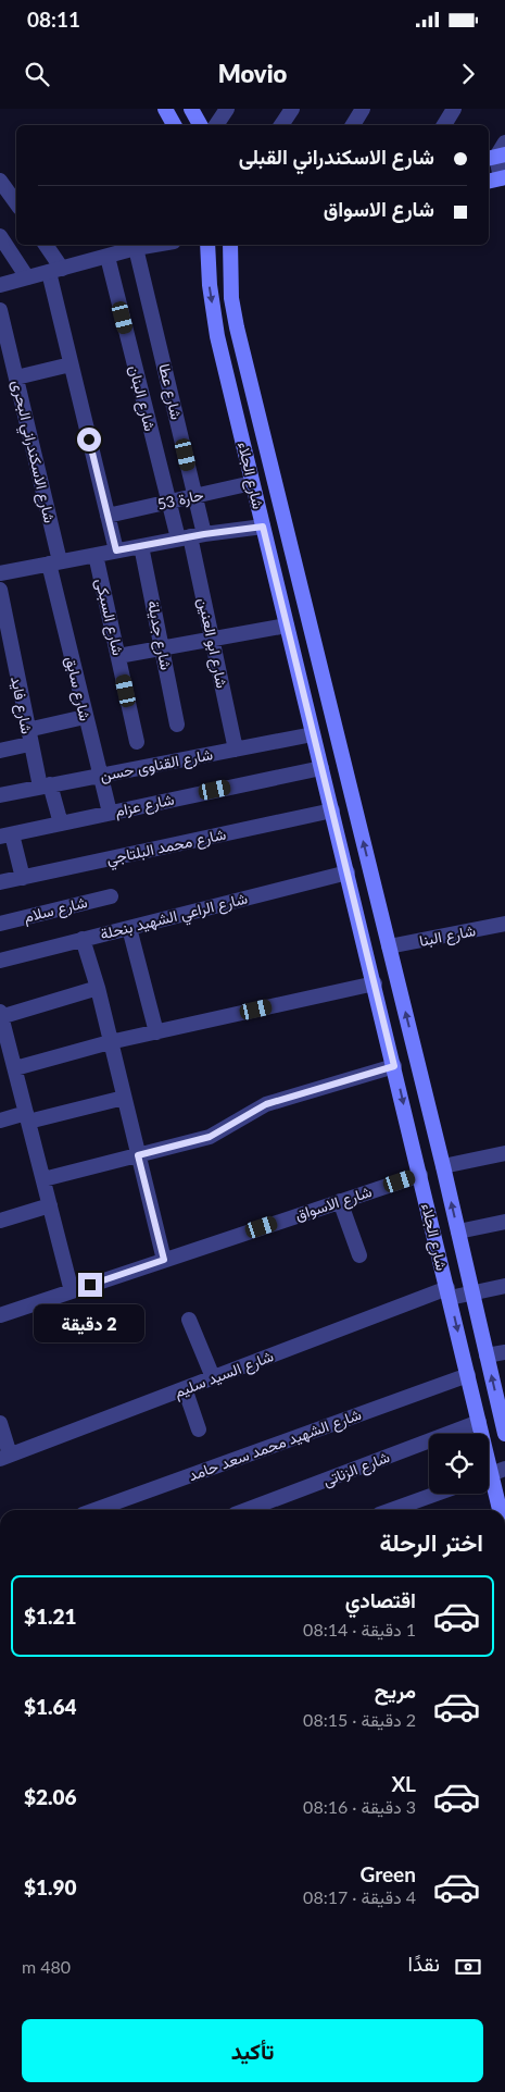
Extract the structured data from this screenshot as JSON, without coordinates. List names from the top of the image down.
{
  "streets": {
    "main road": ["شارع الجلاء"],
    "street": [
      "شارع عطا",
      "شارع البنان",
      "شارع الاسكندراني البحرى",
      "حارة 53",
      "شارع السبكى",
      "شارع جديلة",
      "شارع ابو العنين",
      "شارع سابق",
      "شارع فايد",
      "شارع القناوى حسن",
      "شارع عزام",
      "شارع محمد البلتاجي",
      "شارع سلام",
      "شارع الراعي الشهيد بنحلة",
      "شارع البنا",
      "شارع الاسواق",
      "شارع السيد سليم",
      "شارع الشهيد محمد سعد حامد",
      "شارع الزناتى"
    ]
  },
  "crossings": [
    ["شارع عطا", "شارع البنان"],
    ["شارع عطا", "حارة 53"],
    ["شارع عطا", "شارع ابو العنين"],
    ["شارع البنان", "حارة 53"],
    ["شارع البنان", "شارع ابو العنين"],
    ["شارع الاسكندراني البحرى", "شارع سابق"],
    ["شارع الجلاء", "حارة 53"],
    ["شارع الجلاء", "شارع القناوى حسن"],
    ["شارع الجلاء", "شارع عزام"],
    ["شارع الجلاء", "شارع محمد البلتاجي"],
    ["شارع الجلاء", "شارع الراعي الشهيد بنحلة"],
    ["شارع الجلاء", "شارع البنا"],
    ["شارع الجلاء", "شارع الاسواق"],
    ["شارع الجلاء", "شارع السيد سليم"],
    ["شارع الجلاء", "شارع الشهيد محمد سعد حامد"],
    ["شارع الجلاء", "شارع الزناتى"],
    ["شارع ابو العنين", "شارع القناوى حسن"],
    ["شارع سابق", "شارع القناوى حسن"],
    ["شارع سابق", "شارع عزام"],
    ["شارع فايد", "شارع القناوى حسن"],
    ["شارع فايد", "شارع عزام"]
  ],
  "page": {
    "status": "08:11",
    "header": "Movio",
    "banner": ["شارع الاسكندراني القبلى", "شارع الاسواق"],
    "bubble": "2 دقيقة",
    "heading": "اختر الرحلة",
    "list": [
      {
        "name": "اقتصادي",
        "note": "1 دقيقة · 08:14",
        "value": "$1.21"
      },
      {
        "name": "مريح",
        "note": "2 دقيقة · 08:15",
        "value": "$1.64"
      },
      {
        "name": "XL",
        "note": "3 دقيقة · 08:16",
        "value": "$2.06"
      },
      {
        "name": "Green",
        "note": "4 دقيقة · 08:17",
        "value": "$1.90"
      }
    ],
    "pay": ["نقدًا", "480 m"],
    "buttons": "تأكيد"
  }
}
